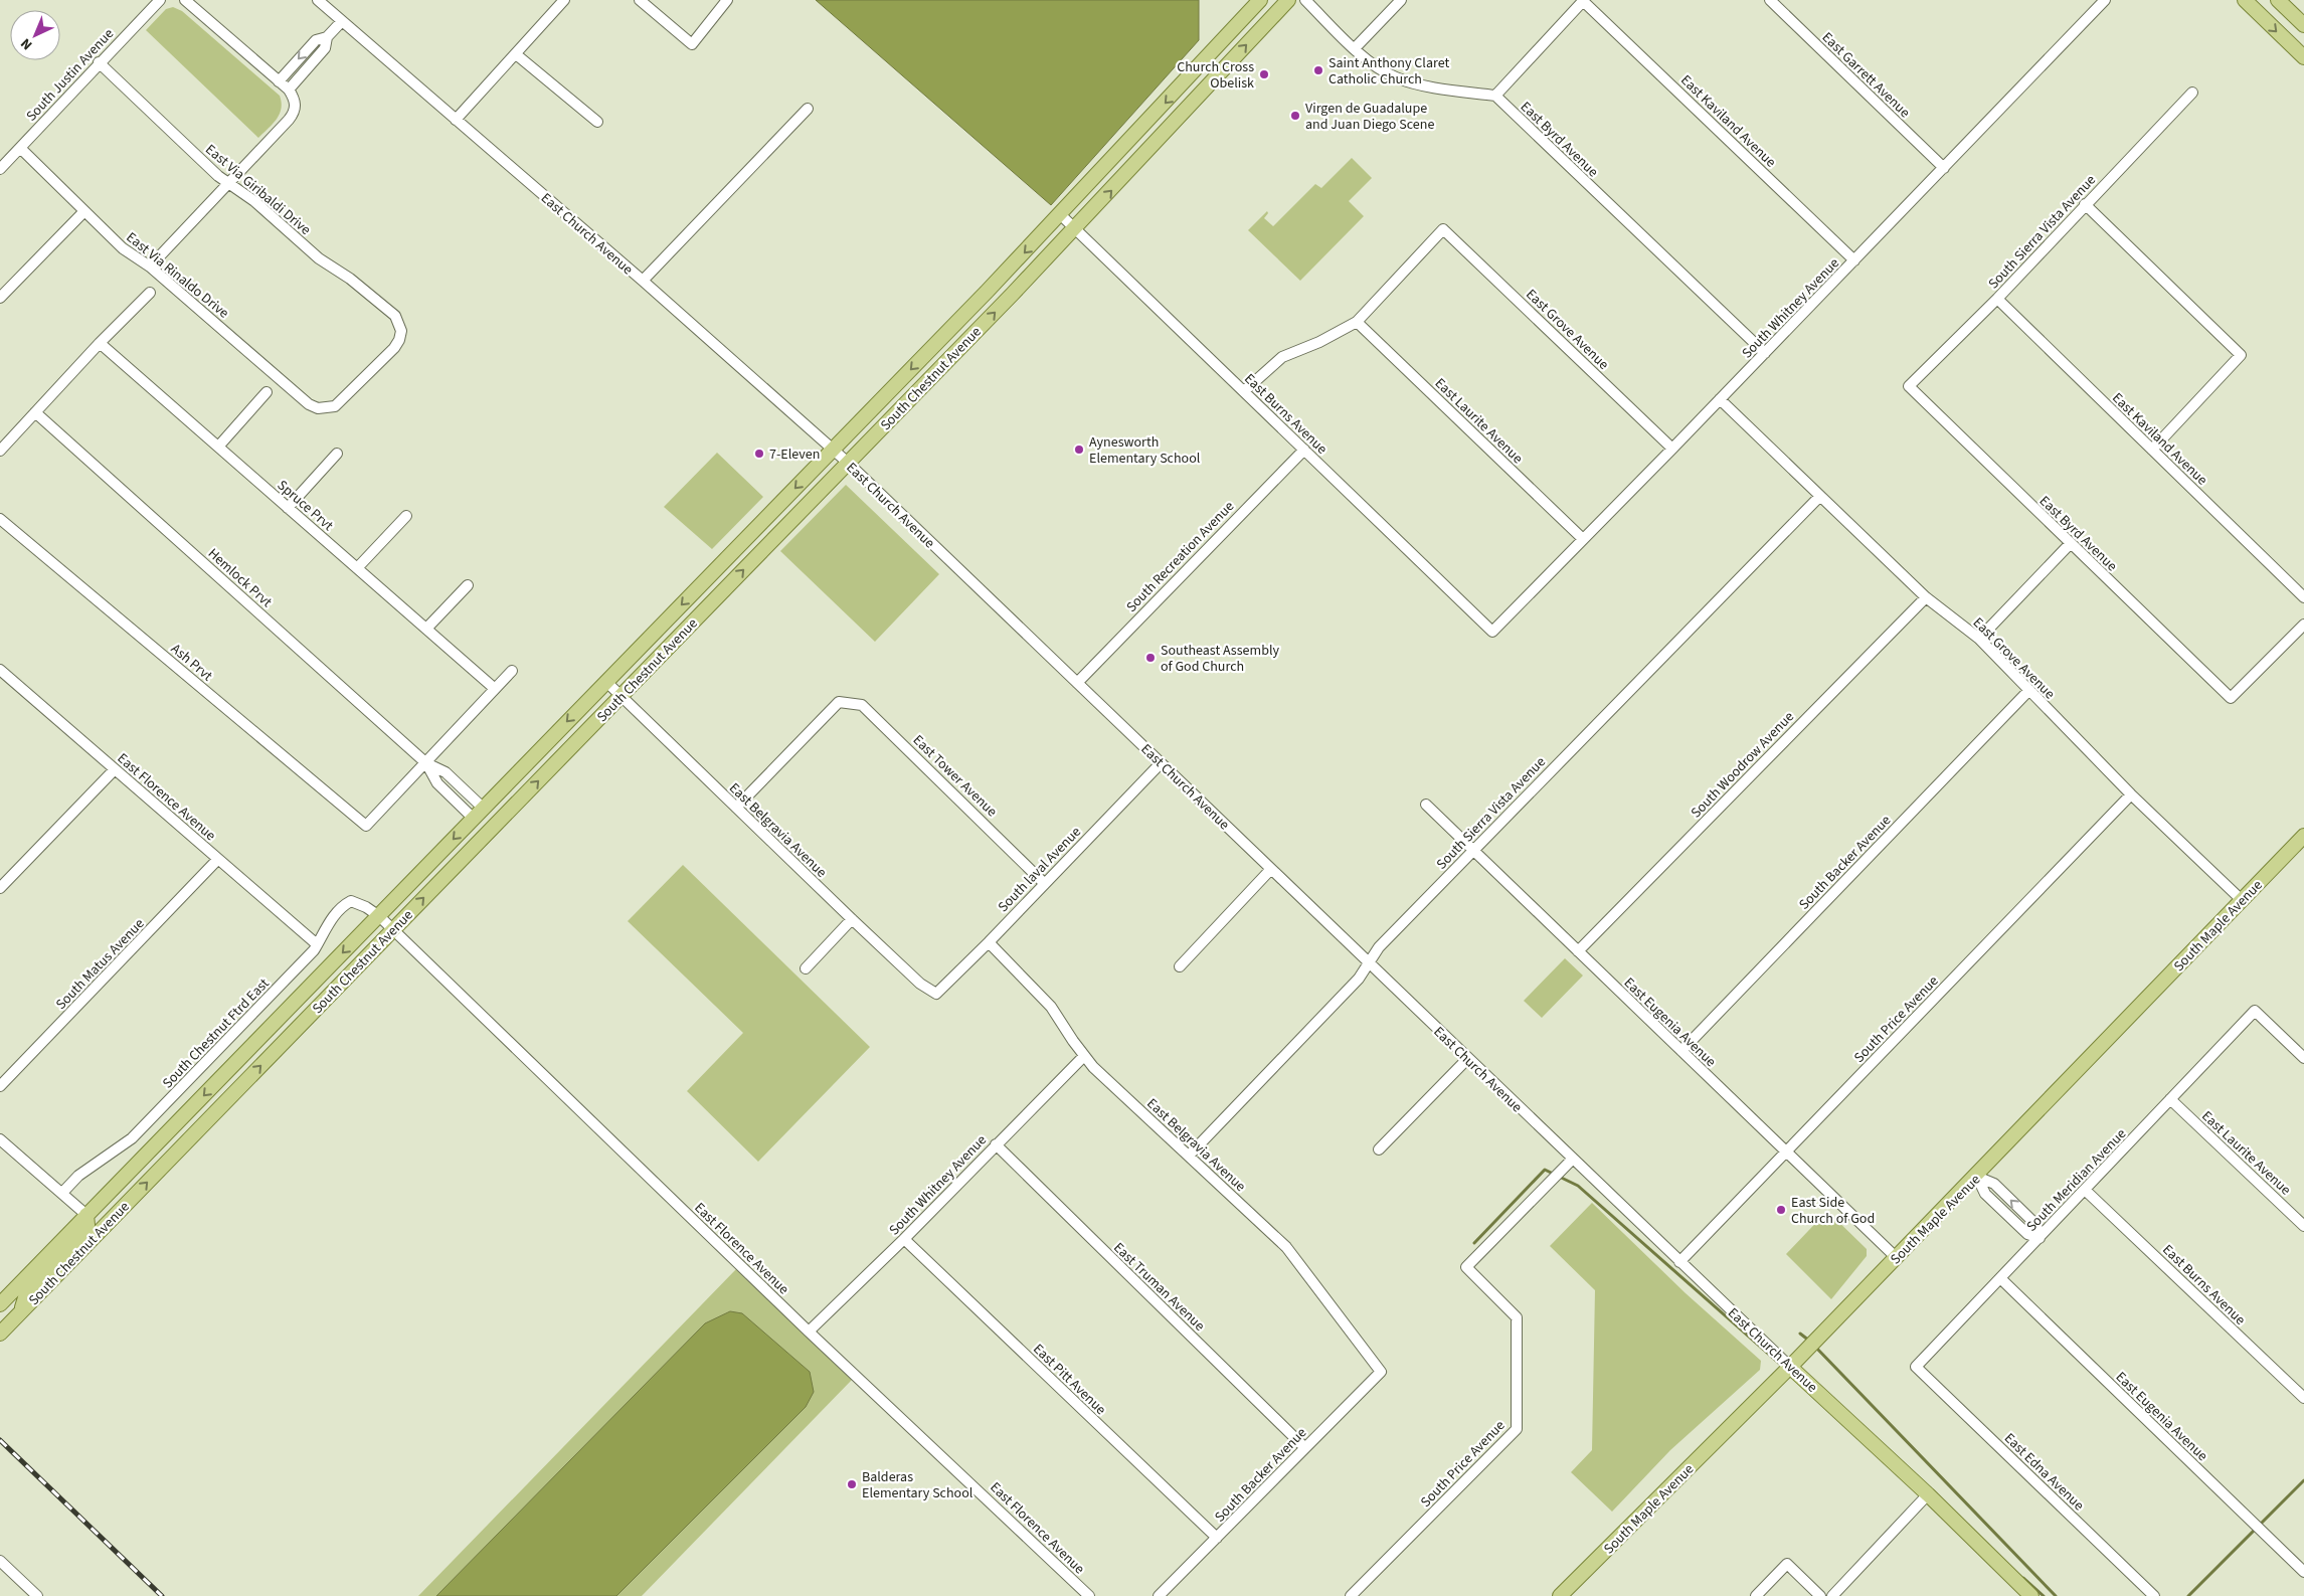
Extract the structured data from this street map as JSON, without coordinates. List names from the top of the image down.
{
  "streets": {
    "main road": ["East Church Avenue", "South Chestnut Avenue", "South Maple Avenue"],
    "street": [
      "South Justin Avenue",
      "East Garrett Avenue",
      "East Kaviland Avenue",
      "East Byrd Avenue",
      "East Via Giribaldi Drive",
      "South Sierra Vista Avenue",
      "East Via Rinaldo Drive",
      "South Whitney Avenue",
      "East Grove Avenue",
      "East Burns Avenue",
      "East Laurite Avenue",
      "Spruce Prvt",
      "South Recreation Avenue",
      "Hemlock Prvt",
      "Ash Prvt",
      "South Woodrow Avenue",
      "East Tower Avenue",
      "East Florence Avenue",
      "East Belgravia Avenue",
      "South Backer Avenue",
      "South laval Avenue",
      "South Matus Avenue",
      "South Price Avenue",
      "East Eugenia Avenue",
      "South Chestnut Ftrd East",
      "South Meridian Avenue",
      "East Truman Avenue",
      "East Pitt Avenue",
      "East Edna Avenue"
    ]
  },
  "crossings": [
    ["South Justin Avenue", "East Via Giribaldi Drive"],
    ["South Justin Avenue", "East Via Rinaldo Drive"],
    ["East Garrett Avenue", "South Whitney Avenue"],
    ["East Kaviland Avenue", "South Sierra Vista Avenue"],
    ["East Kaviland Avenue", "South Whitney Avenue"],
    ["East Byrd Avenue", "South Sierra Vista Avenue"],
    ["East Byrd Avenue", "South Whitney Avenue"],
    ["East Via Giribaldi Drive", "East Via Rinaldo Drive"],
    ["South Sierra Vista Avenue", "East Church Avenue"],
    ["South Sierra Vista Avenue", "East Grove Avenue"],
    ["South Sierra Vista Avenue", "East Belgravia Avenue"],
    ["South Sierra Vista Avenue", "East Eugenia Avenue"],
    ["East Church Avenue", "South Chestnut Avenue"],
    ["East Church Avenue", "South Recreation Avenue"],
    ["East Church Avenue", "South laval Avenue"],
    ["East Church Avenue", "South Maple Avenue"],
    ["East Church Avenue", "South Price Avenue"],
    ["South Whitney Avenue", "East Grove Avenue"],
    ["South Whitney Avenue", "East Burns Avenue"],
    ["South Whitney Avenue", "East Laurite Avenue"],
    ["South Whitney Avenue", "East Florence Avenue"],
    ["South Whitney Avenue", "East Belgravia Avenue"],
    ["South Whitney Avenue", "East Truman Avenue"],
    ["South Whitney Avenue", "East Pitt Avenue"],
    ["East Grove Avenue", "East Laurite Avenue"],
    ["East Grove Avenue", "South Woodrow Avenue"],
    ["East Grove Avenue", "South Backer Avenue"],
    ["East Grove Avenue", "South Maple Avenue"],
    ["East Grove Avenue", "South Price Avenue"],
    ["South Chestnut Avenue", "East Burns Avenue"],
    ["South Chestnut Avenue", "Hemlock Prvt"],
    ["South Chestnut Avenue", "East Florence Avenue"],
    ["South Chestnut Avenue", "East Belgravia Avenue"],
    ["South Chestnut Avenue", "South Chestnut Ftrd East"],
    ["East Burns Avenue", "South Recreation Avenue"],
    ["East Burns Avenue", "South Meridian Avenue"],
    ["East Laurite Avenue", "South Meridian Avenue"],
    ["Hemlock Prvt", "Ash Prvt"],
    ["South Woodrow Avenue", "East Eugenia Avenue"],
    ["East Tower Avenue", "East Belgravia Avenue"],
    ["East Tower Avenue", "South laval Avenue"],
    ["East Florence Avenue", "South Matus Avenue"],
    ["East Florence Avenue", "South Chestnut Ftrd East"],
    ["East Belgravia Avenue", "South Backer Avenue"],
    ["East Belgravia Avenue", "South laval Avenue"],
    ["South Backer Avenue", "East Eugenia Avenue"],
    ["South Backer Avenue", "East Truman Avenue"],
    ["South Backer Avenue", "East Pitt Avenue"],
    ["South Maple Avenue", "East Eugenia Avenue"],
    ["South Price Avenue", "East Eugenia Avenue"],
    ["East Eugenia Avenue", "South Meridian Avenue"],
    ["South Meridian Avenue", "East Edna Avenue"]
  ],
  "places": [
    "Saint Anthony Claret Catholic Church",
    "Church Cross Obelisk",
    "Virgen de Guadalupe and Juan Diego Scene",
    "Aynesworth Elementary School",
    "7-Eleven",
    "Southeast Assembly of God Church",
    "East Side Church of God",
    "Balderas Elementary School"
  ],
  "north": "bottom left"
}
